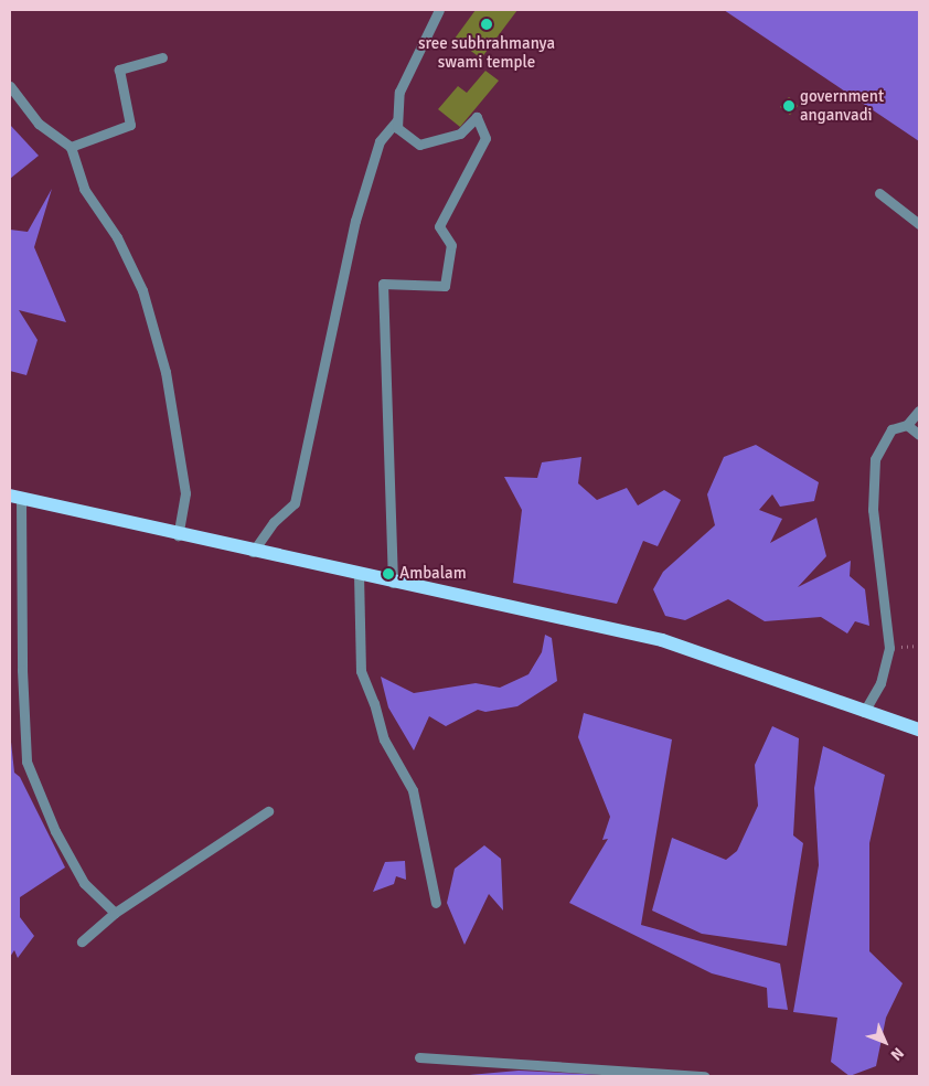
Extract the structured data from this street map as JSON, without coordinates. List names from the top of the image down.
{
  "places": ["sree subhrahmanya swami temple", "government anganvadi", "Ambalam"],
  "north": "bottom right"
}
